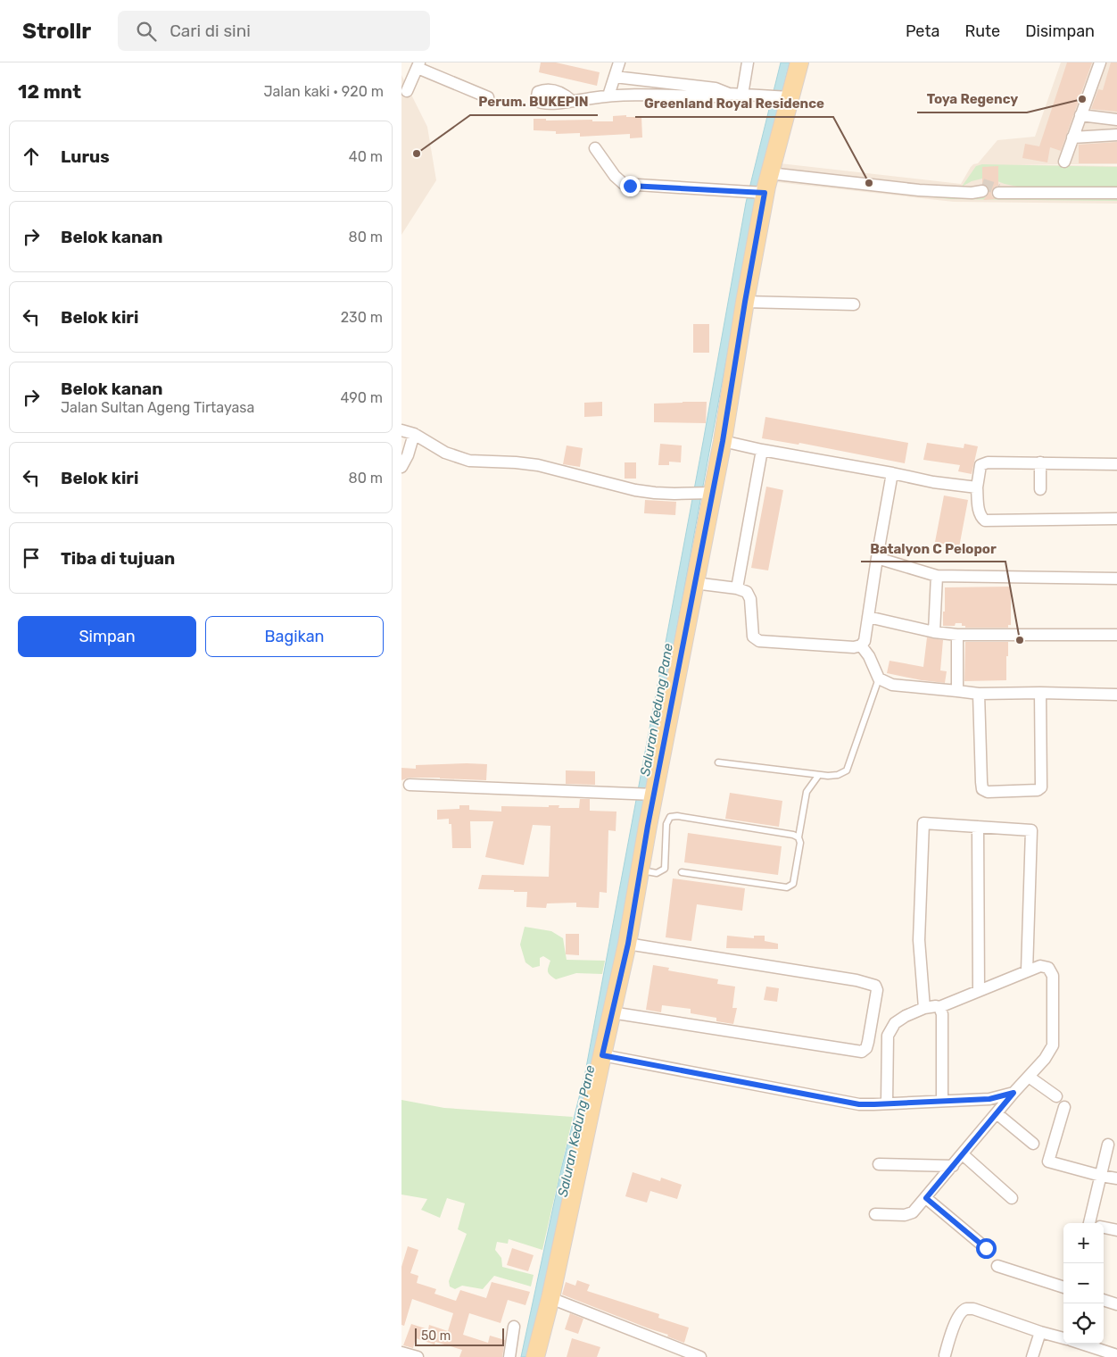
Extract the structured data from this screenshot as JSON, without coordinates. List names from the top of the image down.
{
  "water": ["Saluran Kedung Pane"],
  "places": [
    "Toya Regency",
    "Perum. BUKEPIN",
    "Greenland Royal Residence",
    "Batalyon C Pelopor"
  ],
  "scale_bar": "50 m",
  "page": {
    "header": "Strollr",
    "search": "Cari di sini",
    "nav": ["Peta", "Rute", "Disimpan"],
    "heading": ["12 mnt", "Jalan kaki · 920 m"],
    "list": [
      ["Lurus", "40 m"],
      ["Belok kanan", "80 m"],
      ["Belok kiri", "230 m"],
      ["Belok kanan", "Jalan Sultan Ageng Tirtayasa", "490 m"],
      ["Belok kiri", "80 m"],
      "Tiba di tujuan"
    ],
    "buttons": ["Simpan", "Bagikan"],
    "map_buttons": ["+", "−"],
    "scale": "50 m"
  }
}
